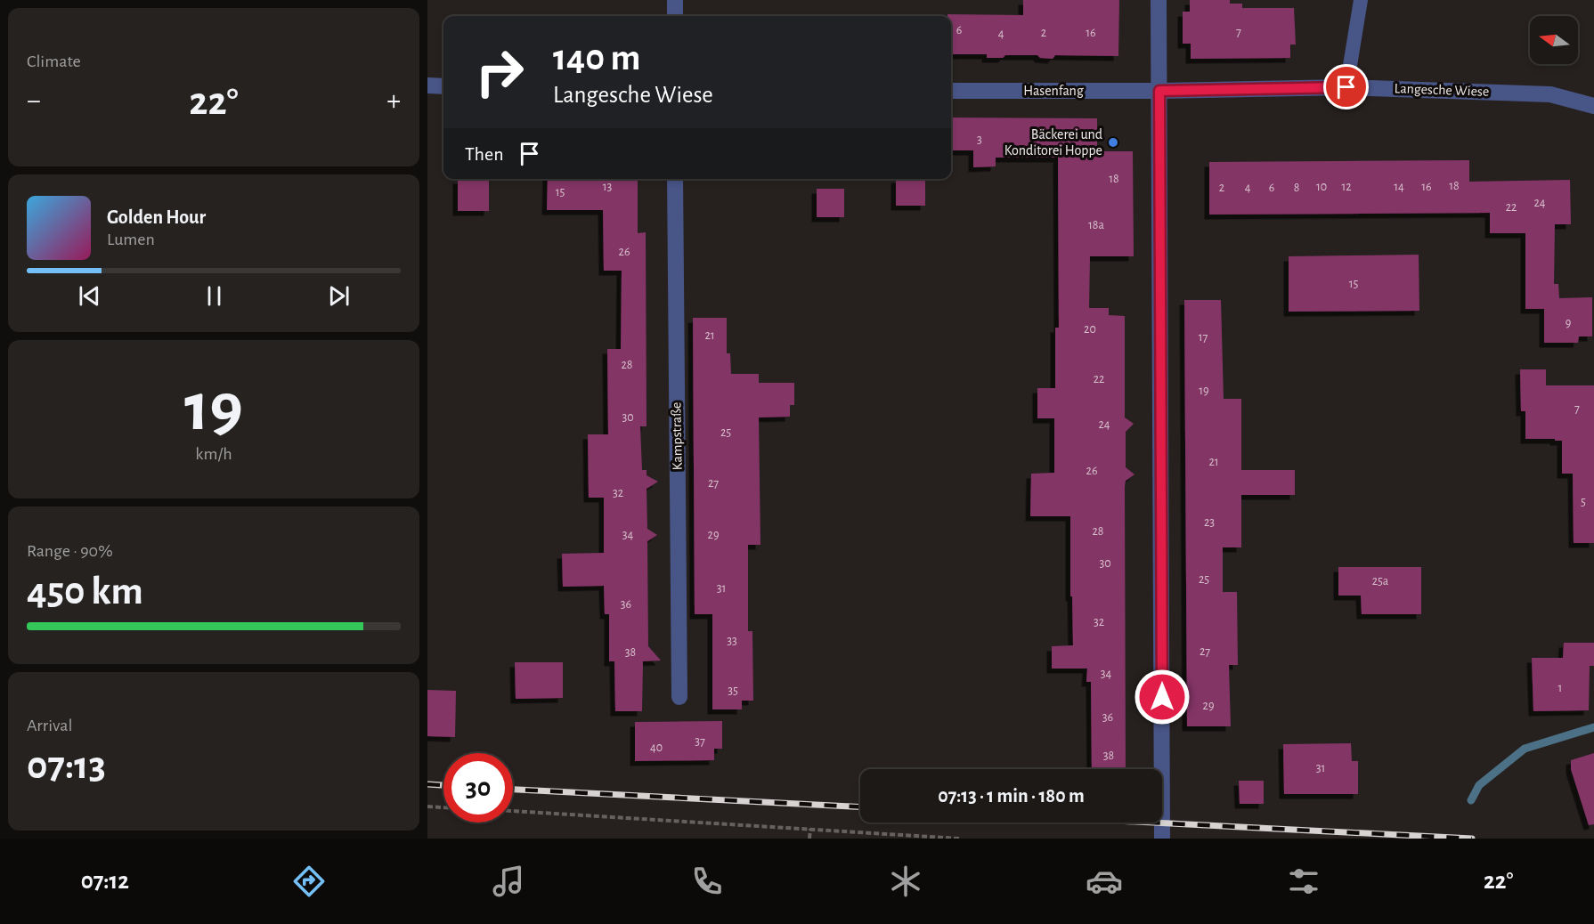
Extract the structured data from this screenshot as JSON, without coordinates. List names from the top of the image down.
{
  "streets": {
    "street": ["Langesche Wiese", "Hasenfang", "Kampstraße"]
  },
  "crossings": [
    ["Langesche Wiese", "Hasenfang"]
  ],
  "places": ["Bäckerei und Konditorei Hoppe"],
  "house_numbers": [
    "6",
    "7",
    "2",
    "16",
    "4",
    "3",
    "18",
    "18",
    "13",
    "10",
    "12",
    "14",
    "16",
    "2",
    "4",
    "6",
    "8",
    "15",
    "24",
    "22",
    "18a",
    "26",
    "15",
    "9",
    "20",
    "21",
    "17",
    "28",
    "22",
    "19",
    "7",
    "30",
    "24",
    "25",
    "21",
    "26",
    "27",
    "32",
    "5",
    "23",
    "28",
    "34",
    "29",
    "30",
    "25",
    "25a",
    "31",
    "36",
    "32",
    "33",
    "27",
    "38",
    "34",
    "1",
    "35",
    "29",
    "36",
    "37",
    "40",
    "38",
    "31"
  ],
  "north": "left",
  "page": {
    "tile": [
      "Climate",
      ["19", "km/h"],
      ["Range · 90%", "450 km"],
      ["Arrival", "07:13"]
    ],
    "turn": ["140 m", "Langesche Wiese"],
    "heat": ["−", "22°", "+"],
    "then": "Then",
    "song": ["Golden Hour", "Lumen"],
    "limit": "30",
    "trip": "07:13 · 1 min · 180 m",
    "tabs": ["07:12", "22°"]
  }
}
